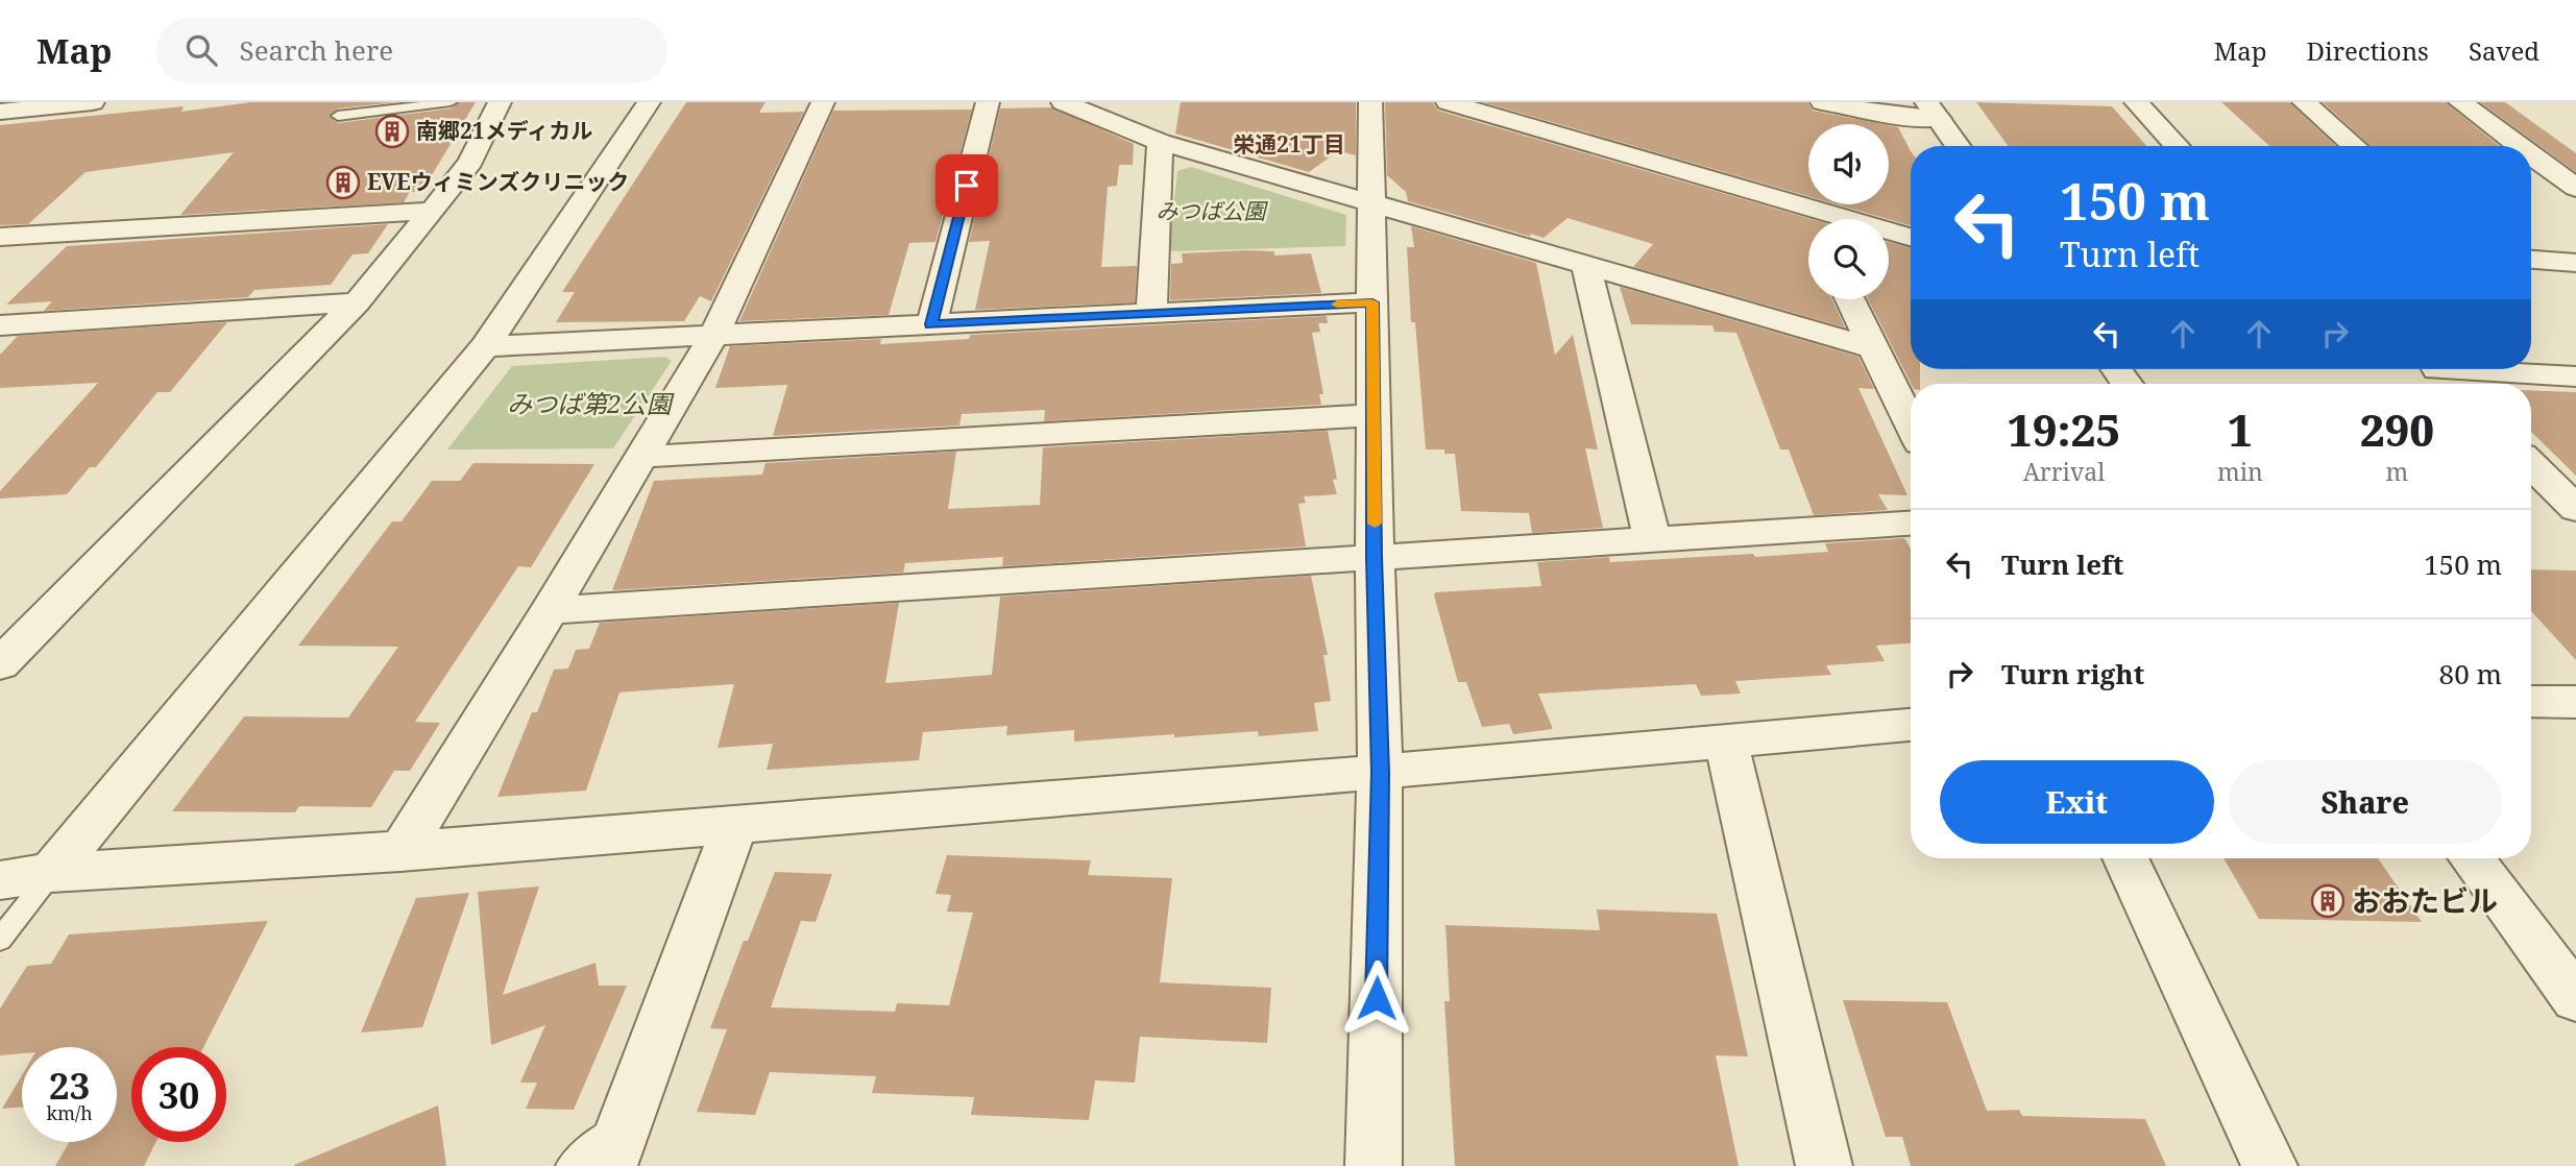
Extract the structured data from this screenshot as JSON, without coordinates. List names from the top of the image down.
{
  "districts": ["栄通21丁目"],
  "parks": ["みつば公園", "みつば第2公園"],
  "places": {
    "building": ["南郷21メディカル", "EVEウィミンズクリニック", "おおたビル"]
  },
  "page": {
    "header": "Map",
    "search": "Search here",
    "nav": ["Map", "Directions", "Saved"],
    "turn": ["150 m", "Turn left"],
    "eta": [
      "19:25",
      "Arrival",
      "1",
      "min",
      "290",
      "m"
    ],
    "list": [
      {
        "name": "Turn left",
        "value": "150 m"
      },
      {
        "name": "Turn right",
        "value": "80 m"
      }
    ],
    "buttons": ["Exit", "Share"],
    "speed": "23 km/h",
    "limit": "30"
  }
}
